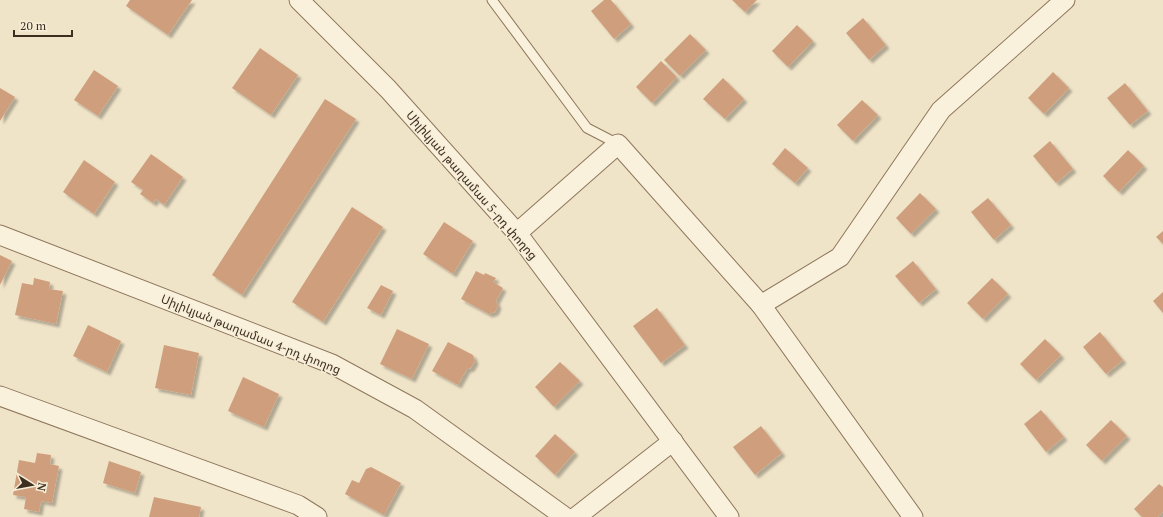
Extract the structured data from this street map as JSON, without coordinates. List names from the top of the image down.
{
  "streets": {
    "street": ["Սիլիկյան թաղամաս 5-րդ փողոց", "Սիլիկյան թաղամաս 4-րդ փողոց"]
  },
  "scale_bar": "20 m",
  "north": "right"
}
